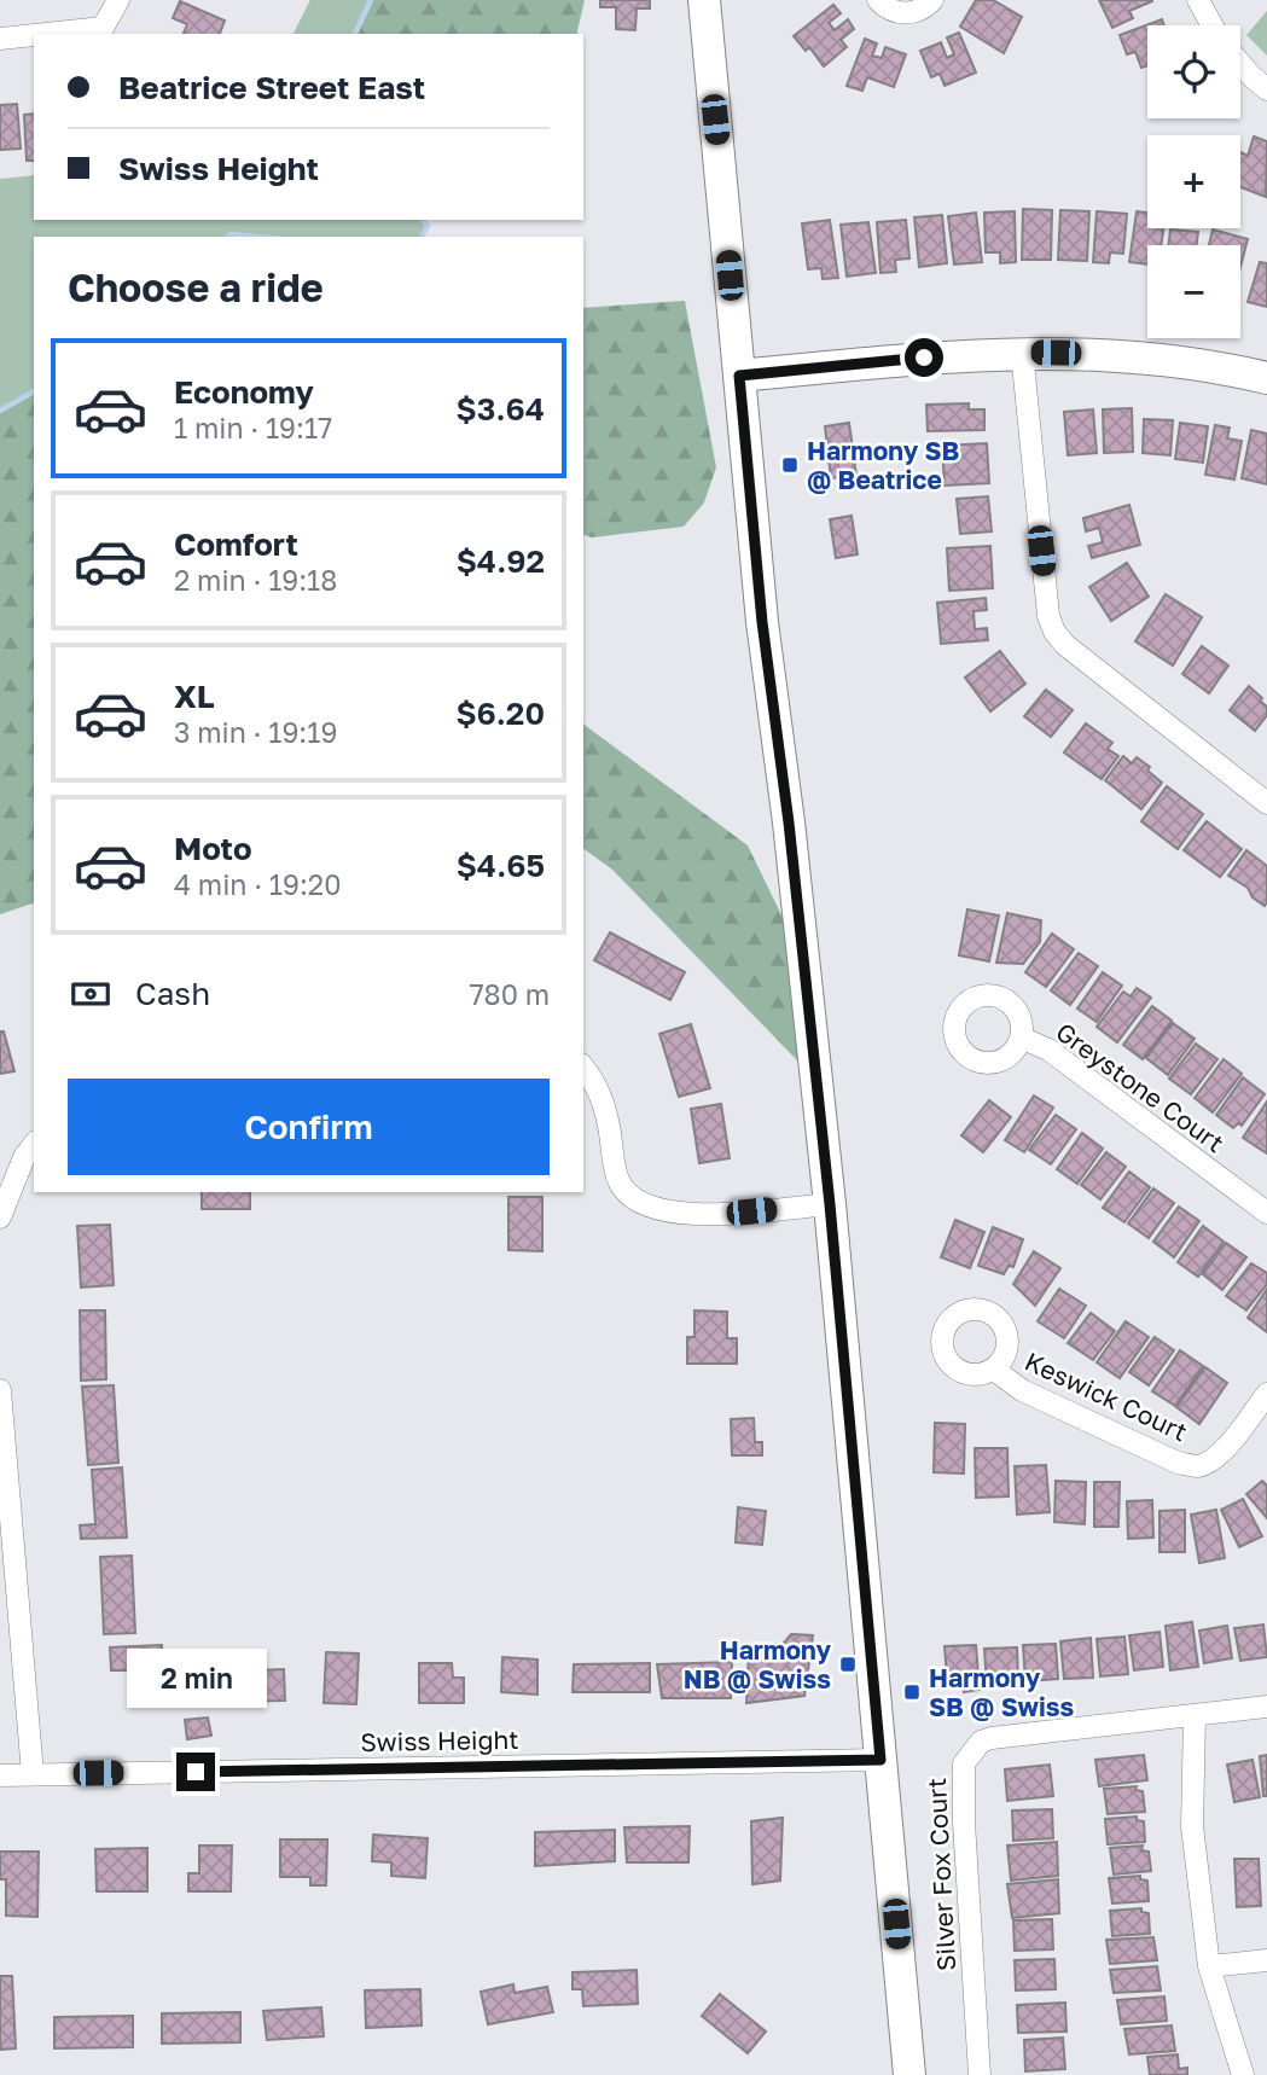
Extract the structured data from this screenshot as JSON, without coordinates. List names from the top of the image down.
{
  "streets": {
    "street": [
      "Greystone Court",
      "Keswick Court",
      "Swiss Height",
      "Silver Fox Court"
    ]
  },
  "places": {
    "transit": ["Harmony SB @ Beatrice", "Harmony NB @ Swiss", "Harmony SB @ Swiss"]
  },
  "page": {
    "map_buttons": ["+", "−"],
    "banner": ["Beatrice Street East", "Swiss Height"],
    "heading": "Choose a ride",
    "list": [
      {
        "name": "Economy",
        "note": "1 min · 19:17",
        "value": "$3.64"
      },
      {
        "name": "Comfort",
        "note": "2 min · 19:18",
        "value": "$4.92"
      },
      {
        "name": "XL",
        "note": "3 min · 19:19",
        "value": "$6.20"
      },
      {
        "name": "Moto",
        "note": "4 min · 19:20",
        "value": "$4.65"
      }
    ],
    "pay": ["Cash", "780 m"],
    "buttons": "Confirm",
    "bubble": "2 min"
  }
}
